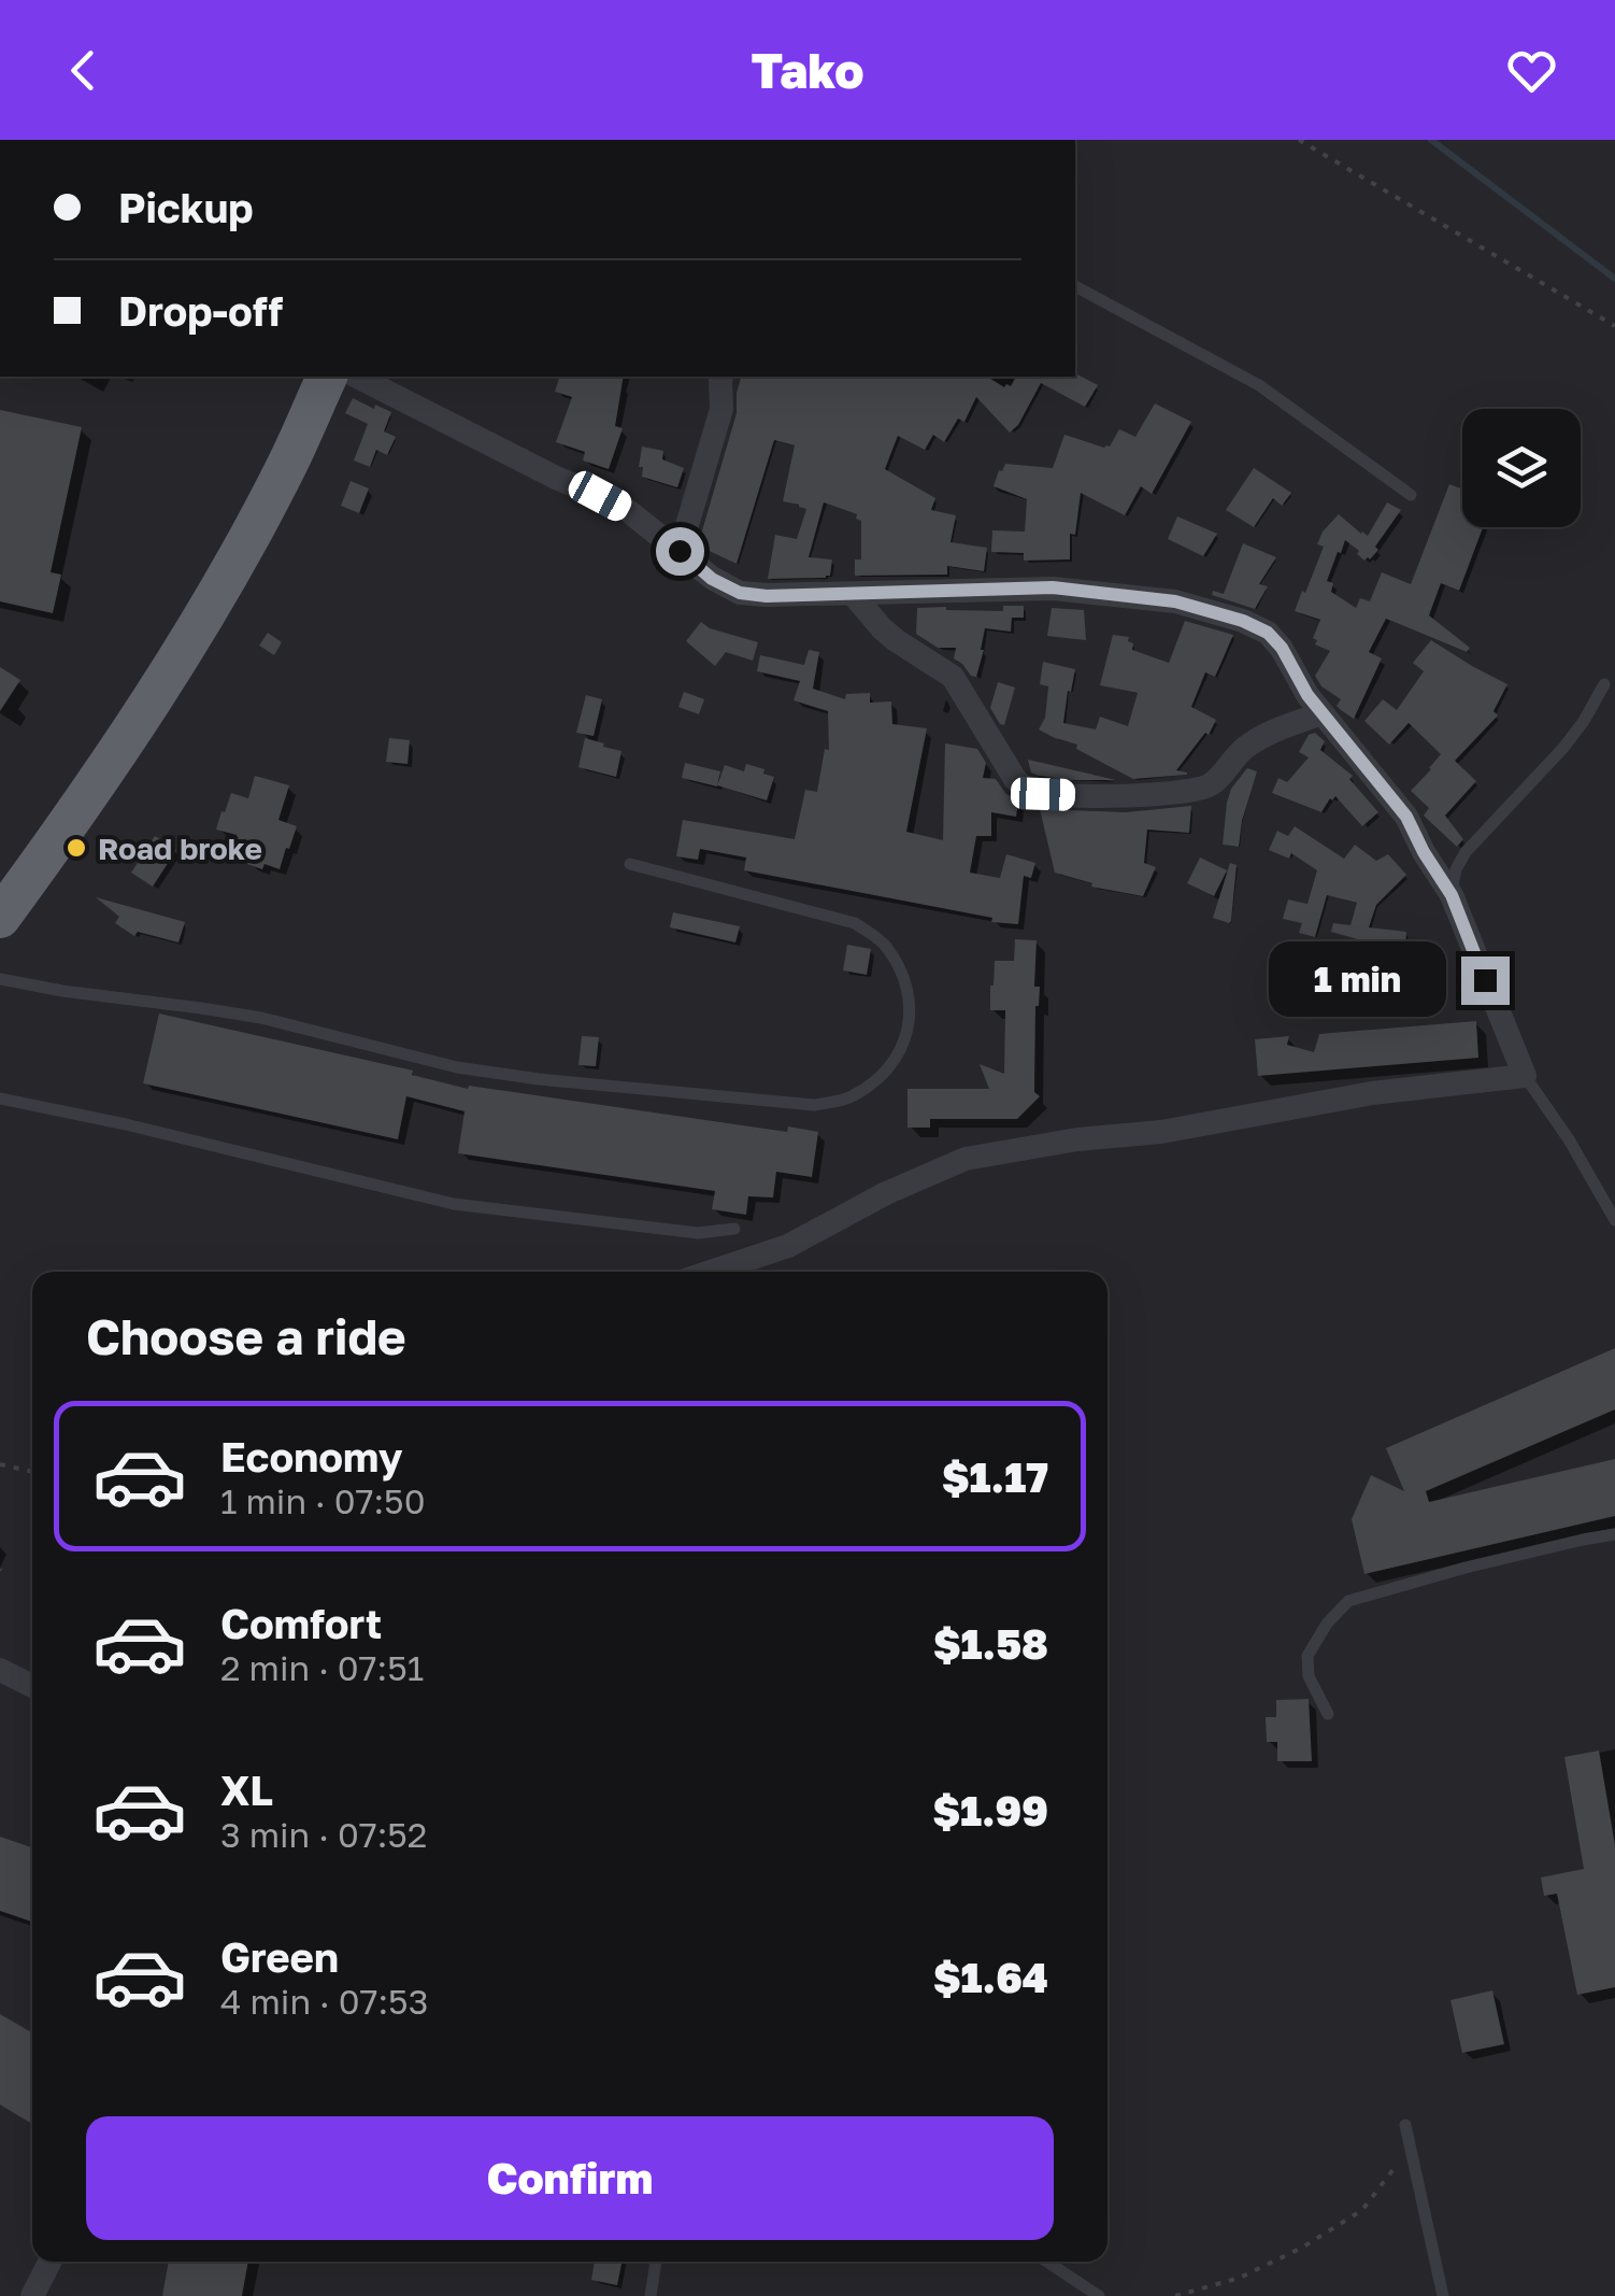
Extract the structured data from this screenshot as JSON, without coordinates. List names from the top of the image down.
{
  "places": ["Road broke"],
  "page": {
    "header": "Tako",
    "banner": ["Pickup", "Drop-off"],
    "bubble": "1 min",
    "heading": "Choose a ride",
    "list": [
      {
        "name": "Economy",
        "note": "1 min · 07:50",
        "value": "$1.17"
      },
      {
        "name": "Comfort",
        "note": "2 min · 07:51",
        "value": "$1.58"
      },
      {
        "name": "XL",
        "note": "3 min · 07:52",
        "value": "$1.99"
      },
      {
        "name": "Green",
        "note": "4 min · 07:53",
        "value": "$1.64"
      }
    ],
    "buttons": "Confirm"
  }
}
